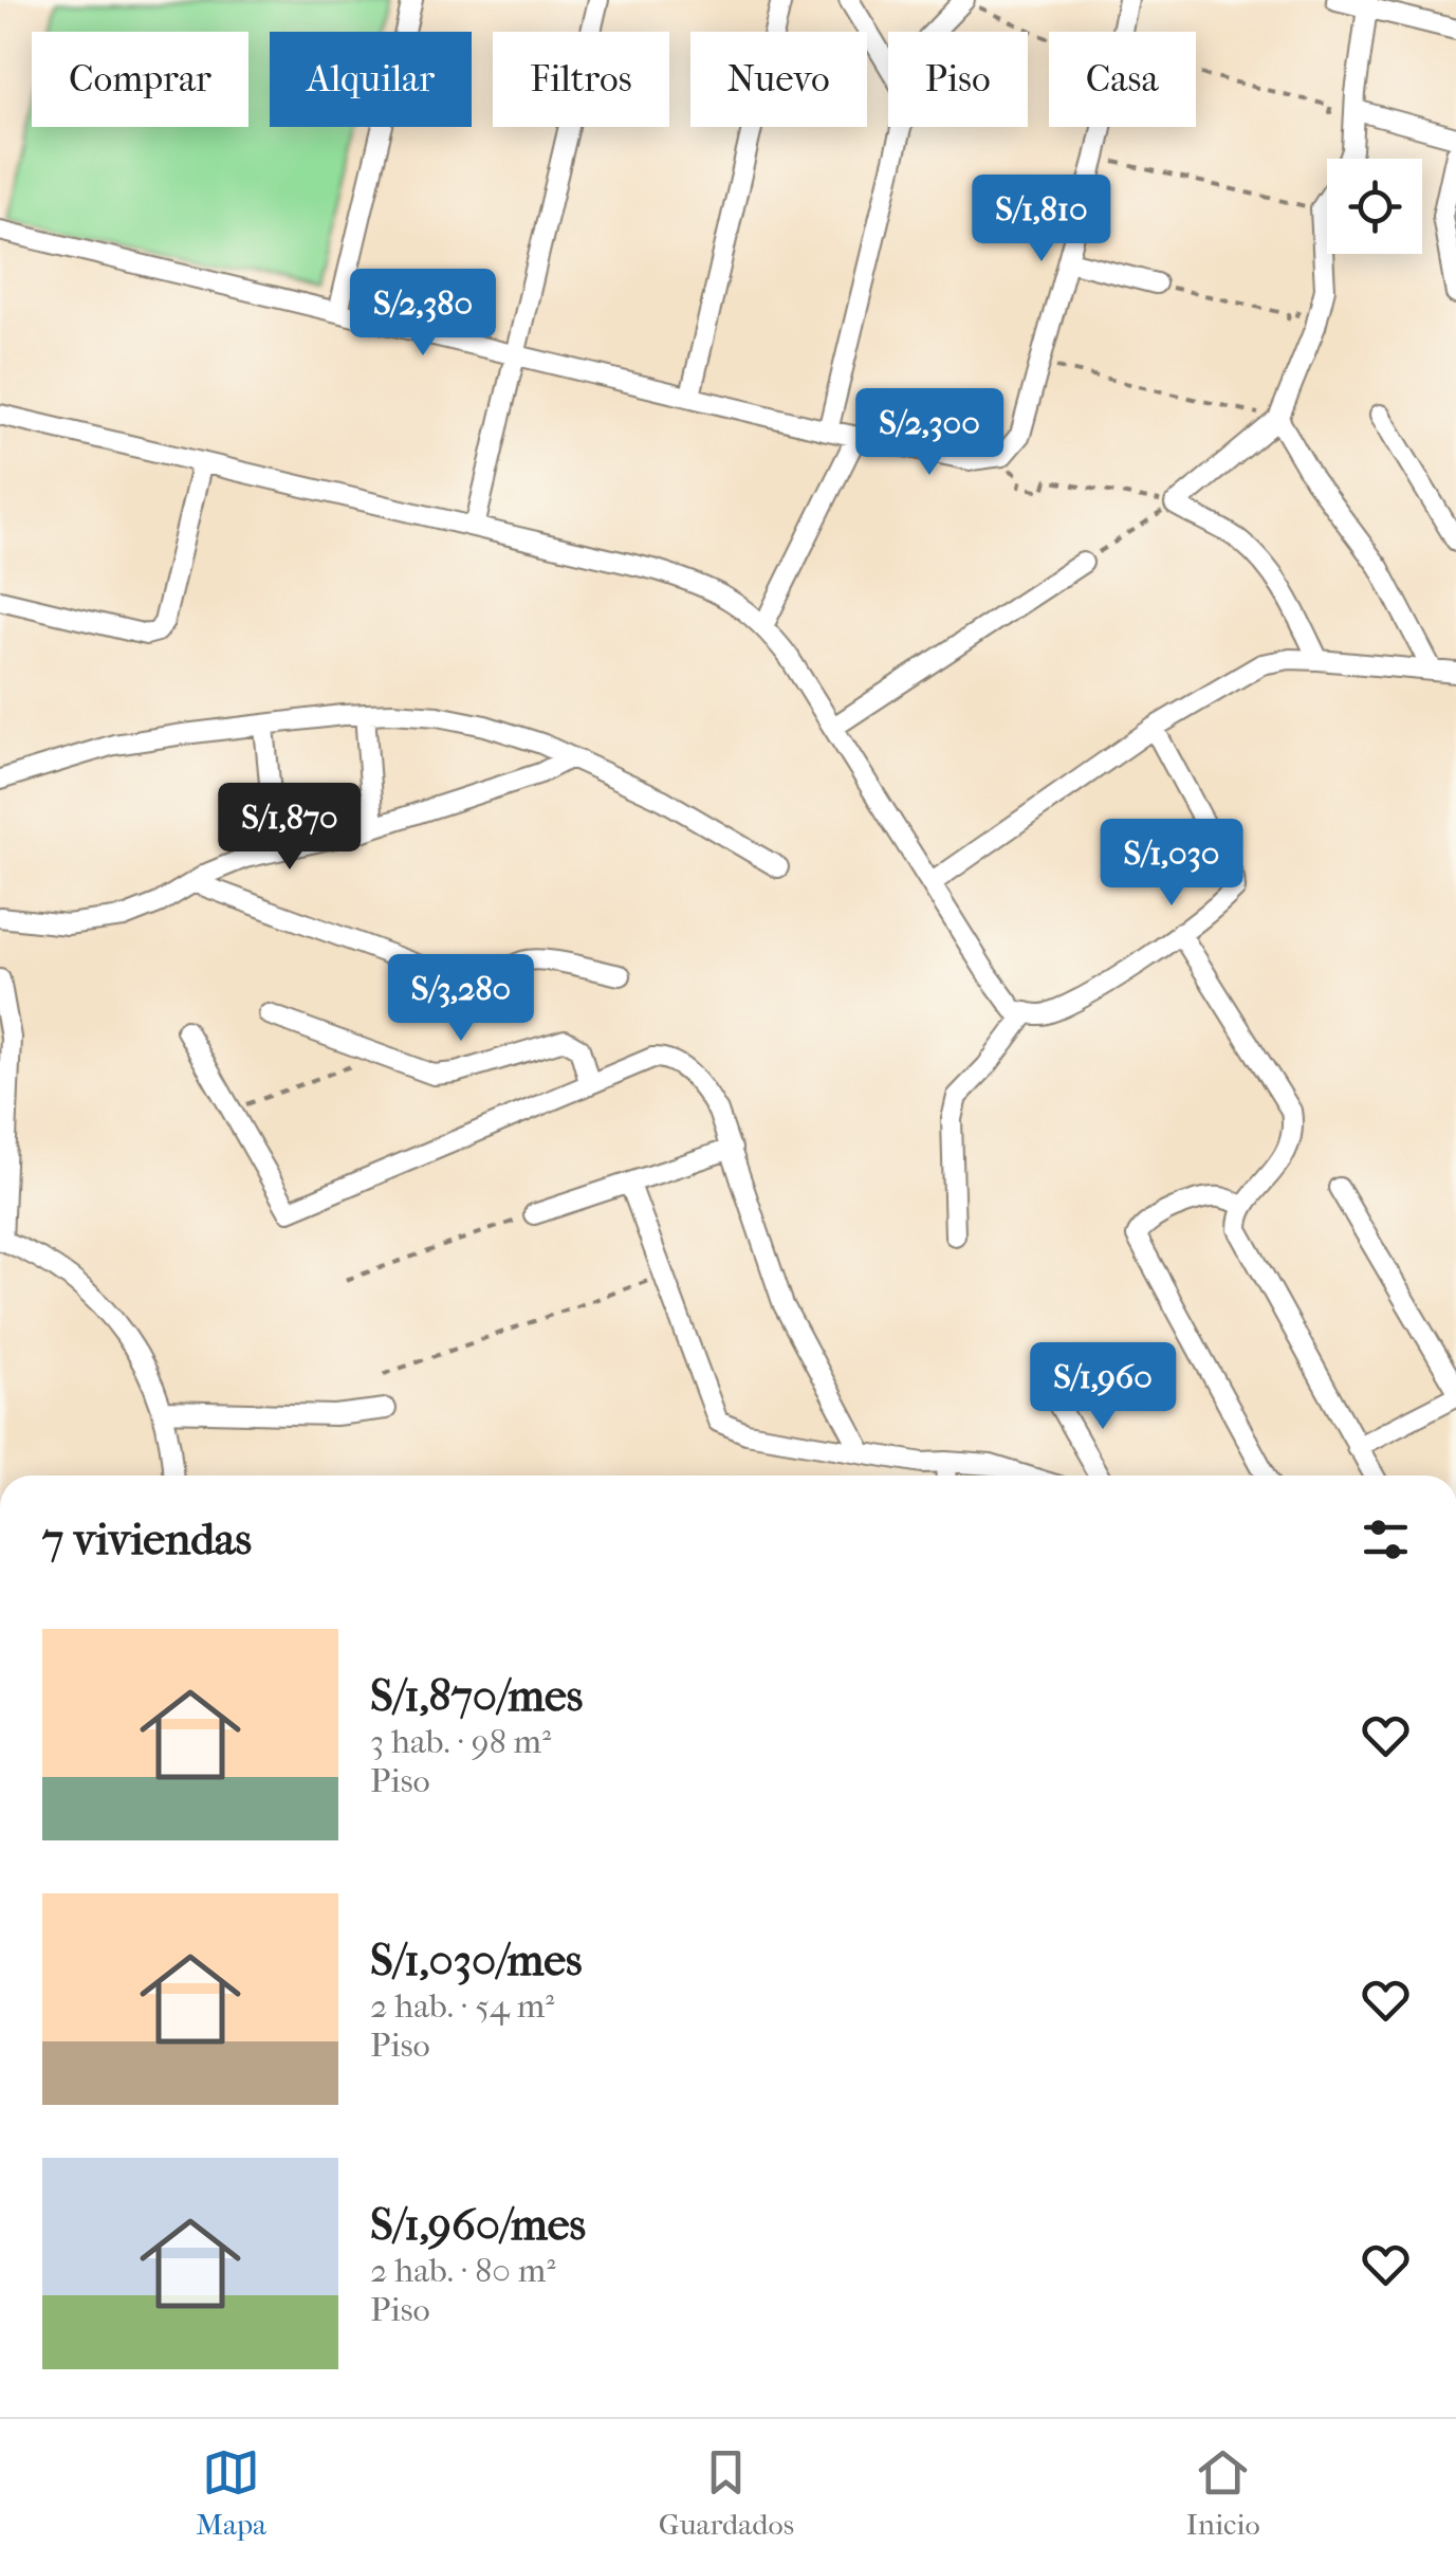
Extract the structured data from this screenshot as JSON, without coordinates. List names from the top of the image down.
{
  "page": {
    "chip": [
      "Comprar",
      "Alquilar",
      "Filtros",
      "Nuevo",
      "Piso",
      "Casa"
    ],
    "price": [
      "S/1,810",
      "S/2,380",
      "S/2,300",
      "S/1,870",
      "S/1,030",
      "S/3,280",
      "S/1,960"
    ],
    "heading": "7 viviendas",
    "list": [
      {
        "name": "S/1,870/mes",
        "note": "3 hab. · 98 m² · Piso"
      },
      {
        "name": "S/1,030/mes",
        "note": "2 hab. · 54 m² · Piso"
      },
      {
        "name": "S/1,960/mes",
        "note": "2 hab. · 80 m² · Piso"
      }
    ],
    "tabs": ["Mapa", "Guardados", "Inicio"]
  }
}
